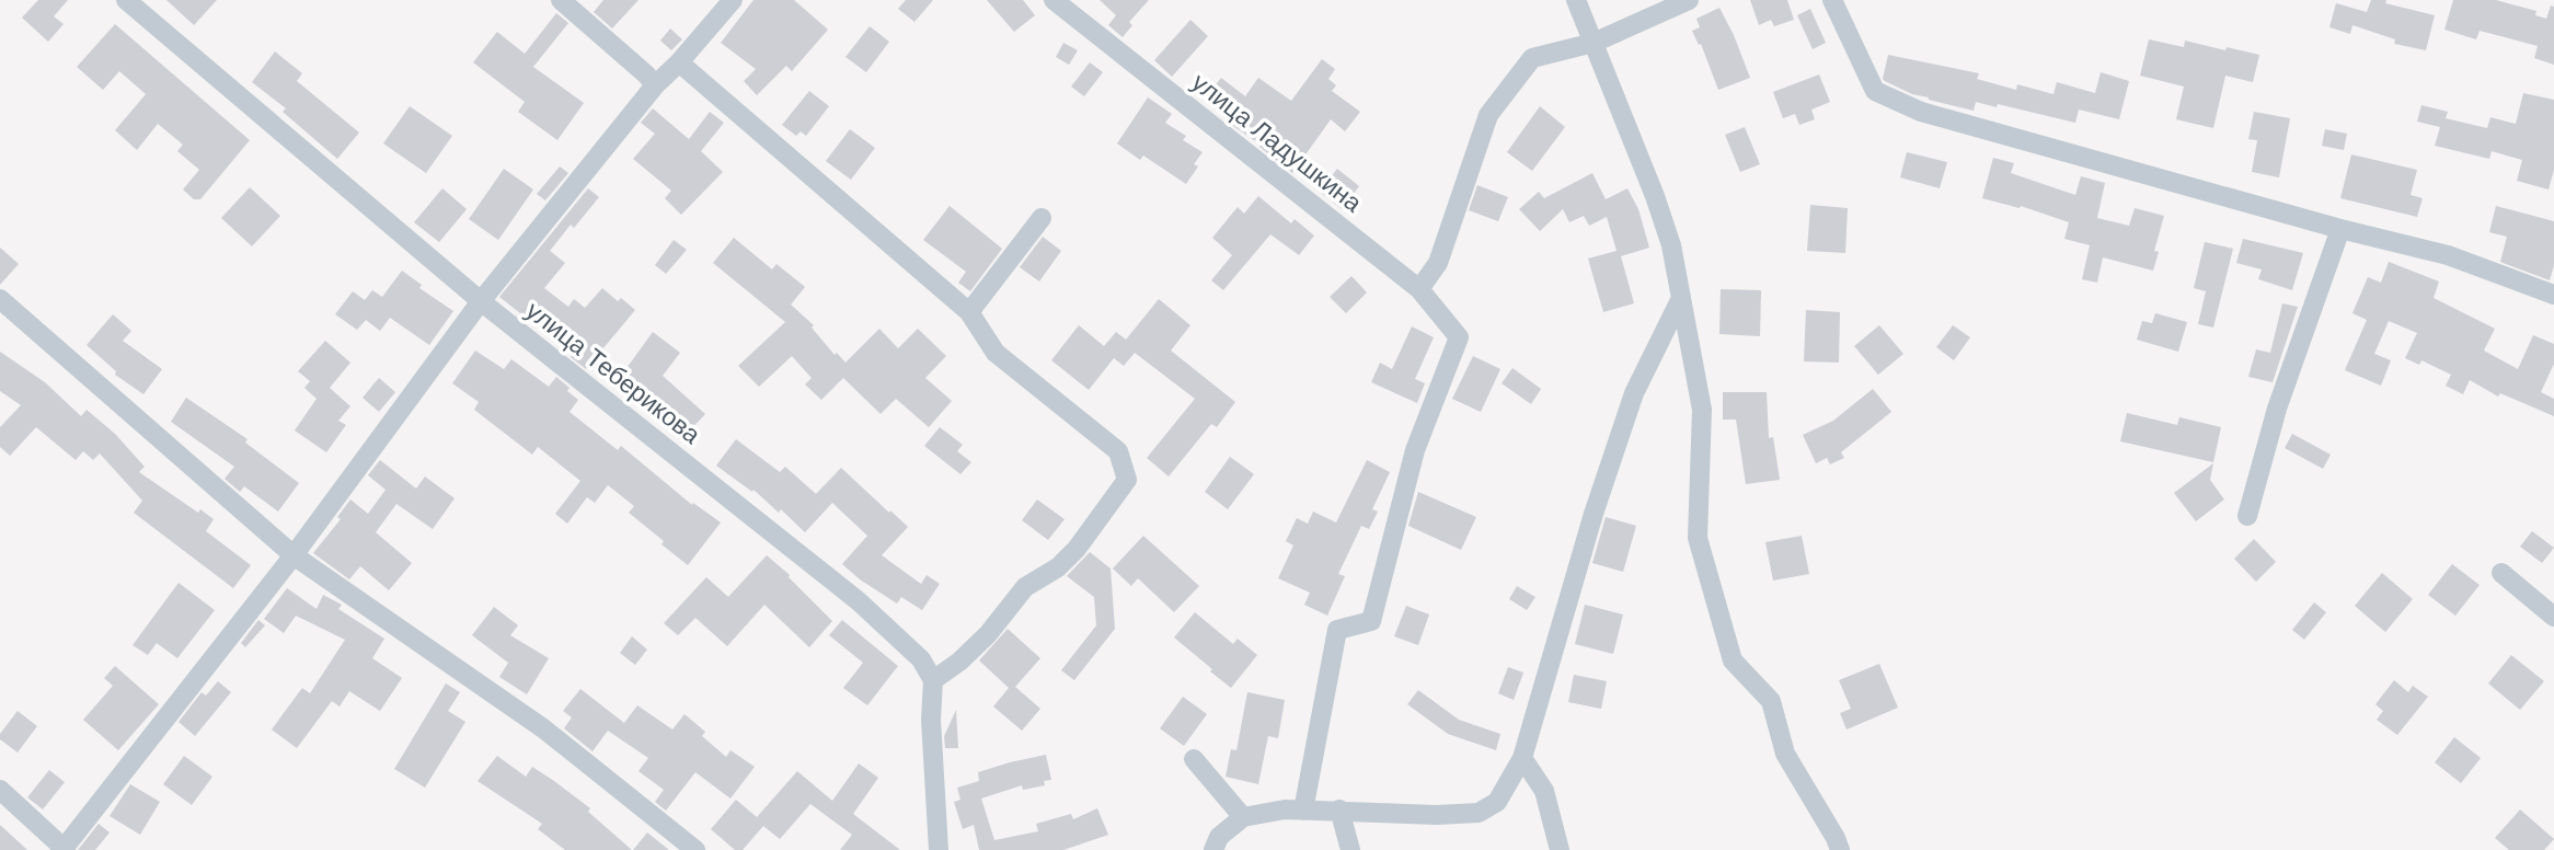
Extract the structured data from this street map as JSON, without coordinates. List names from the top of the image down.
{
  "streets": {
    "street": ["улица Ладушкина", "улица Теберикова"]
  }
}
